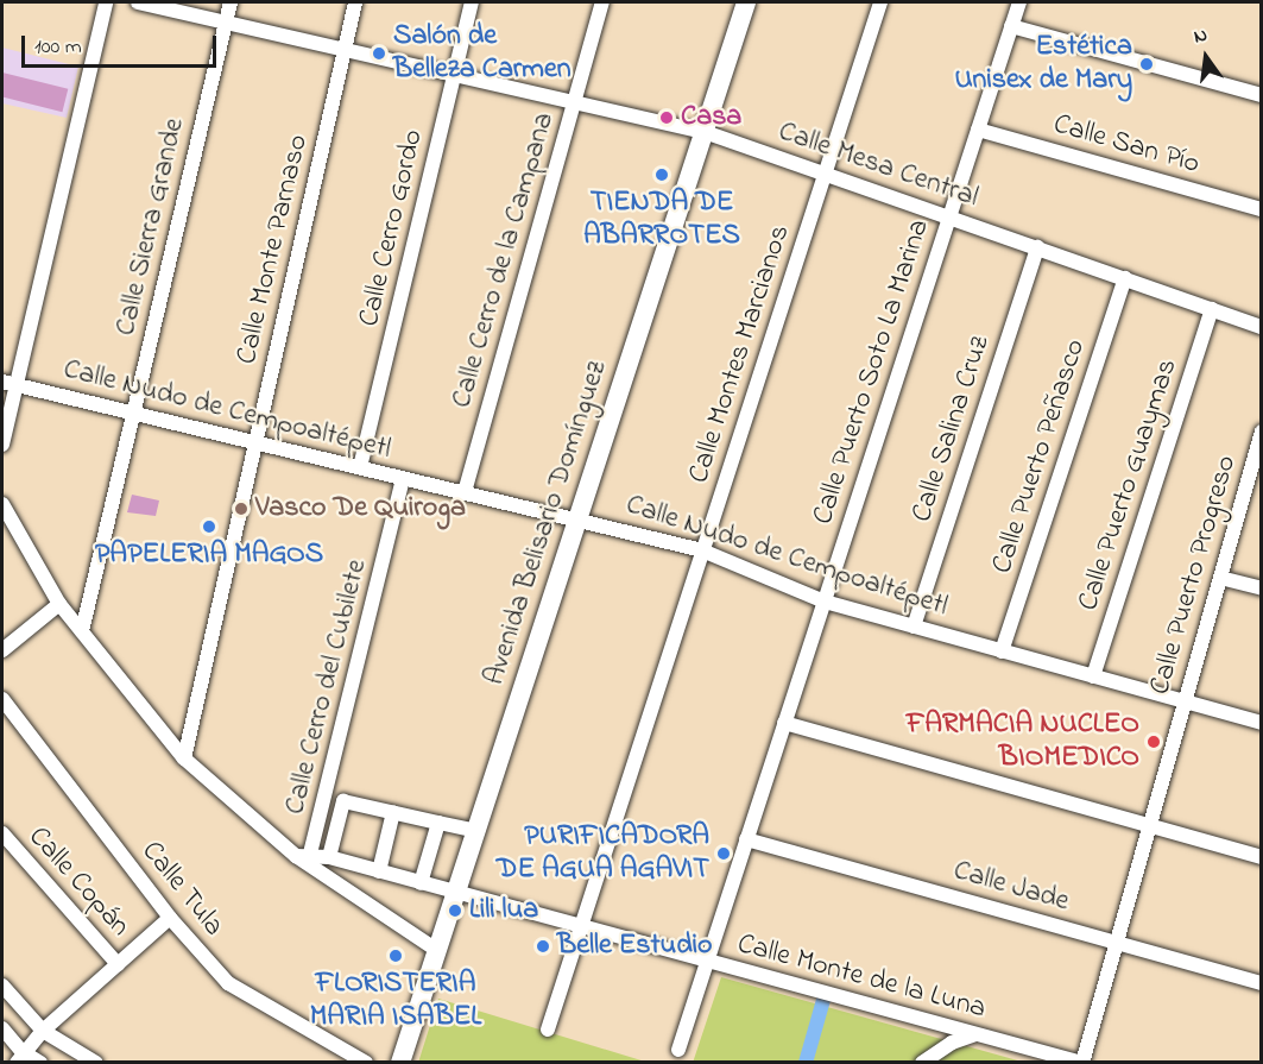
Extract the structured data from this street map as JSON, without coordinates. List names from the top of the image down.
{
  "streets": {
    "main road": ["Avenida Belisario Domínguez"],
    "street": [
      "Calle San Pío",
      "Calle Mesa Central",
      "Calle Sierra Grande",
      "Calle Cerro Gordo",
      "Calle Monte Parnaso",
      "Calle Cerro de la Campana",
      "Calle Montes Marcianos",
      "Calle Puerto Soto La Marina",
      "Calle Nudo de Cempoaltépetl",
      "Calle Salina Cruz",
      "Calle Puerto Peñasco",
      "Calle Puerto Guaymas",
      "Calle Puerto Progreso",
      "Calle Cerro del Cubilete",
      "Calle Copán",
      "Calle Jade",
      "Calle Tula",
      "Calle Monte de la Luna"
    ]
  },
  "crossings": [
    ["Calle San Pío", "Calle Puerto Soto La Marina"],
    ["Calle Mesa Central", "Calle Sierra Grande"],
    ["Calle Mesa Central", "Calle Cerro Gordo"],
    ["Calle Mesa Central", "Calle Monte Parnaso"],
    ["Calle Mesa Central", "Calle Cerro de la Campana"],
    ["Calle Mesa Central", "Calle Montes Marcianos"],
    ["Calle Mesa Central", "Calle Puerto Soto La Marina"],
    ["Calle Mesa Central", "Calle Salina Cruz"],
    ["Calle Mesa Central", "Calle Puerto Peñasco"],
    ["Calle Mesa Central", "Calle Puerto Guaymas"],
    ["Calle Mesa Central", "Avenida Belisario Domínguez"],
    ["Calle Sierra Grande", "Calle Nudo de Cempoaltépetl"],
    ["Calle Cerro Gordo", "Calle Nudo de Cempoaltépetl"],
    ["Calle Monte Parnaso", "Calle Nudo de Cempoaltépetl"],
    ["Calle Cerro de la Campana", "Calle Nudo de Cempoaltépetl"],
    ["Calle Montes Marcianos", "Calle Nudo de Cempoaltépetl"],
    ["Calle Montes Marcianos", "Calle Monte de la Luna"],
    ["Calle Puerto Soto La Marina", "Calle Nudo de Cempoaltépetl"],
    ["Calle Puerto Soto La Marina", "Calle Jade"],
    ["Calle Puerto Soto La Marina", "Calle Monte de la Luna"],
    ["Calle Nudo de Cempoaltépetl", "Calle Salina Cruz"],
    ["Calle Nudo de Cempoaltépetl", "Calle Puerto Peñasco"],
    ["Calle Nudo de Cempoaltépetl", "Calle Puerto Guaymas"],
    ["Calle Nudo de Cempoaltépetl", "Avenida Belisario Domínguez"],
    ["Calle Nudo de Cempoaltépetl", "Calle Puerto Progreso"],
    ["Calle Nudo de Cempoaltépetl", "Calle Cerro del Cubilete"],
    ["Avenida Belisario Domínguez", "Calle Monte de la Luna"],
    ["Calle Puerto Progreso", "Calle Jade"],
    ["Calle Puerto Progreso", "Calle Monte de la Luna"],
    ["Calle Cerro del Cubilete", "Calle Monte de la Luna"]
  ],
  "places": [
    "Salón de Belleza Carmen",
    "Estética Unisex de Mary",
    "Casa",
    "TIENDA DE ABARROTES",
    "Vasco De Quiroga",
    "PAPELERIA MAGOS",
    "FARMACIA NUCLEO BIOMEDICO",
    "PURIFICADORA DE AGUA AGAVIT",
    "Lili lua",
    "Belle Estudio",
    "FLORISTERIA MARIA ISABEL"
  ],
  "scale_bar": "100 m",
  "north": "top"
}
